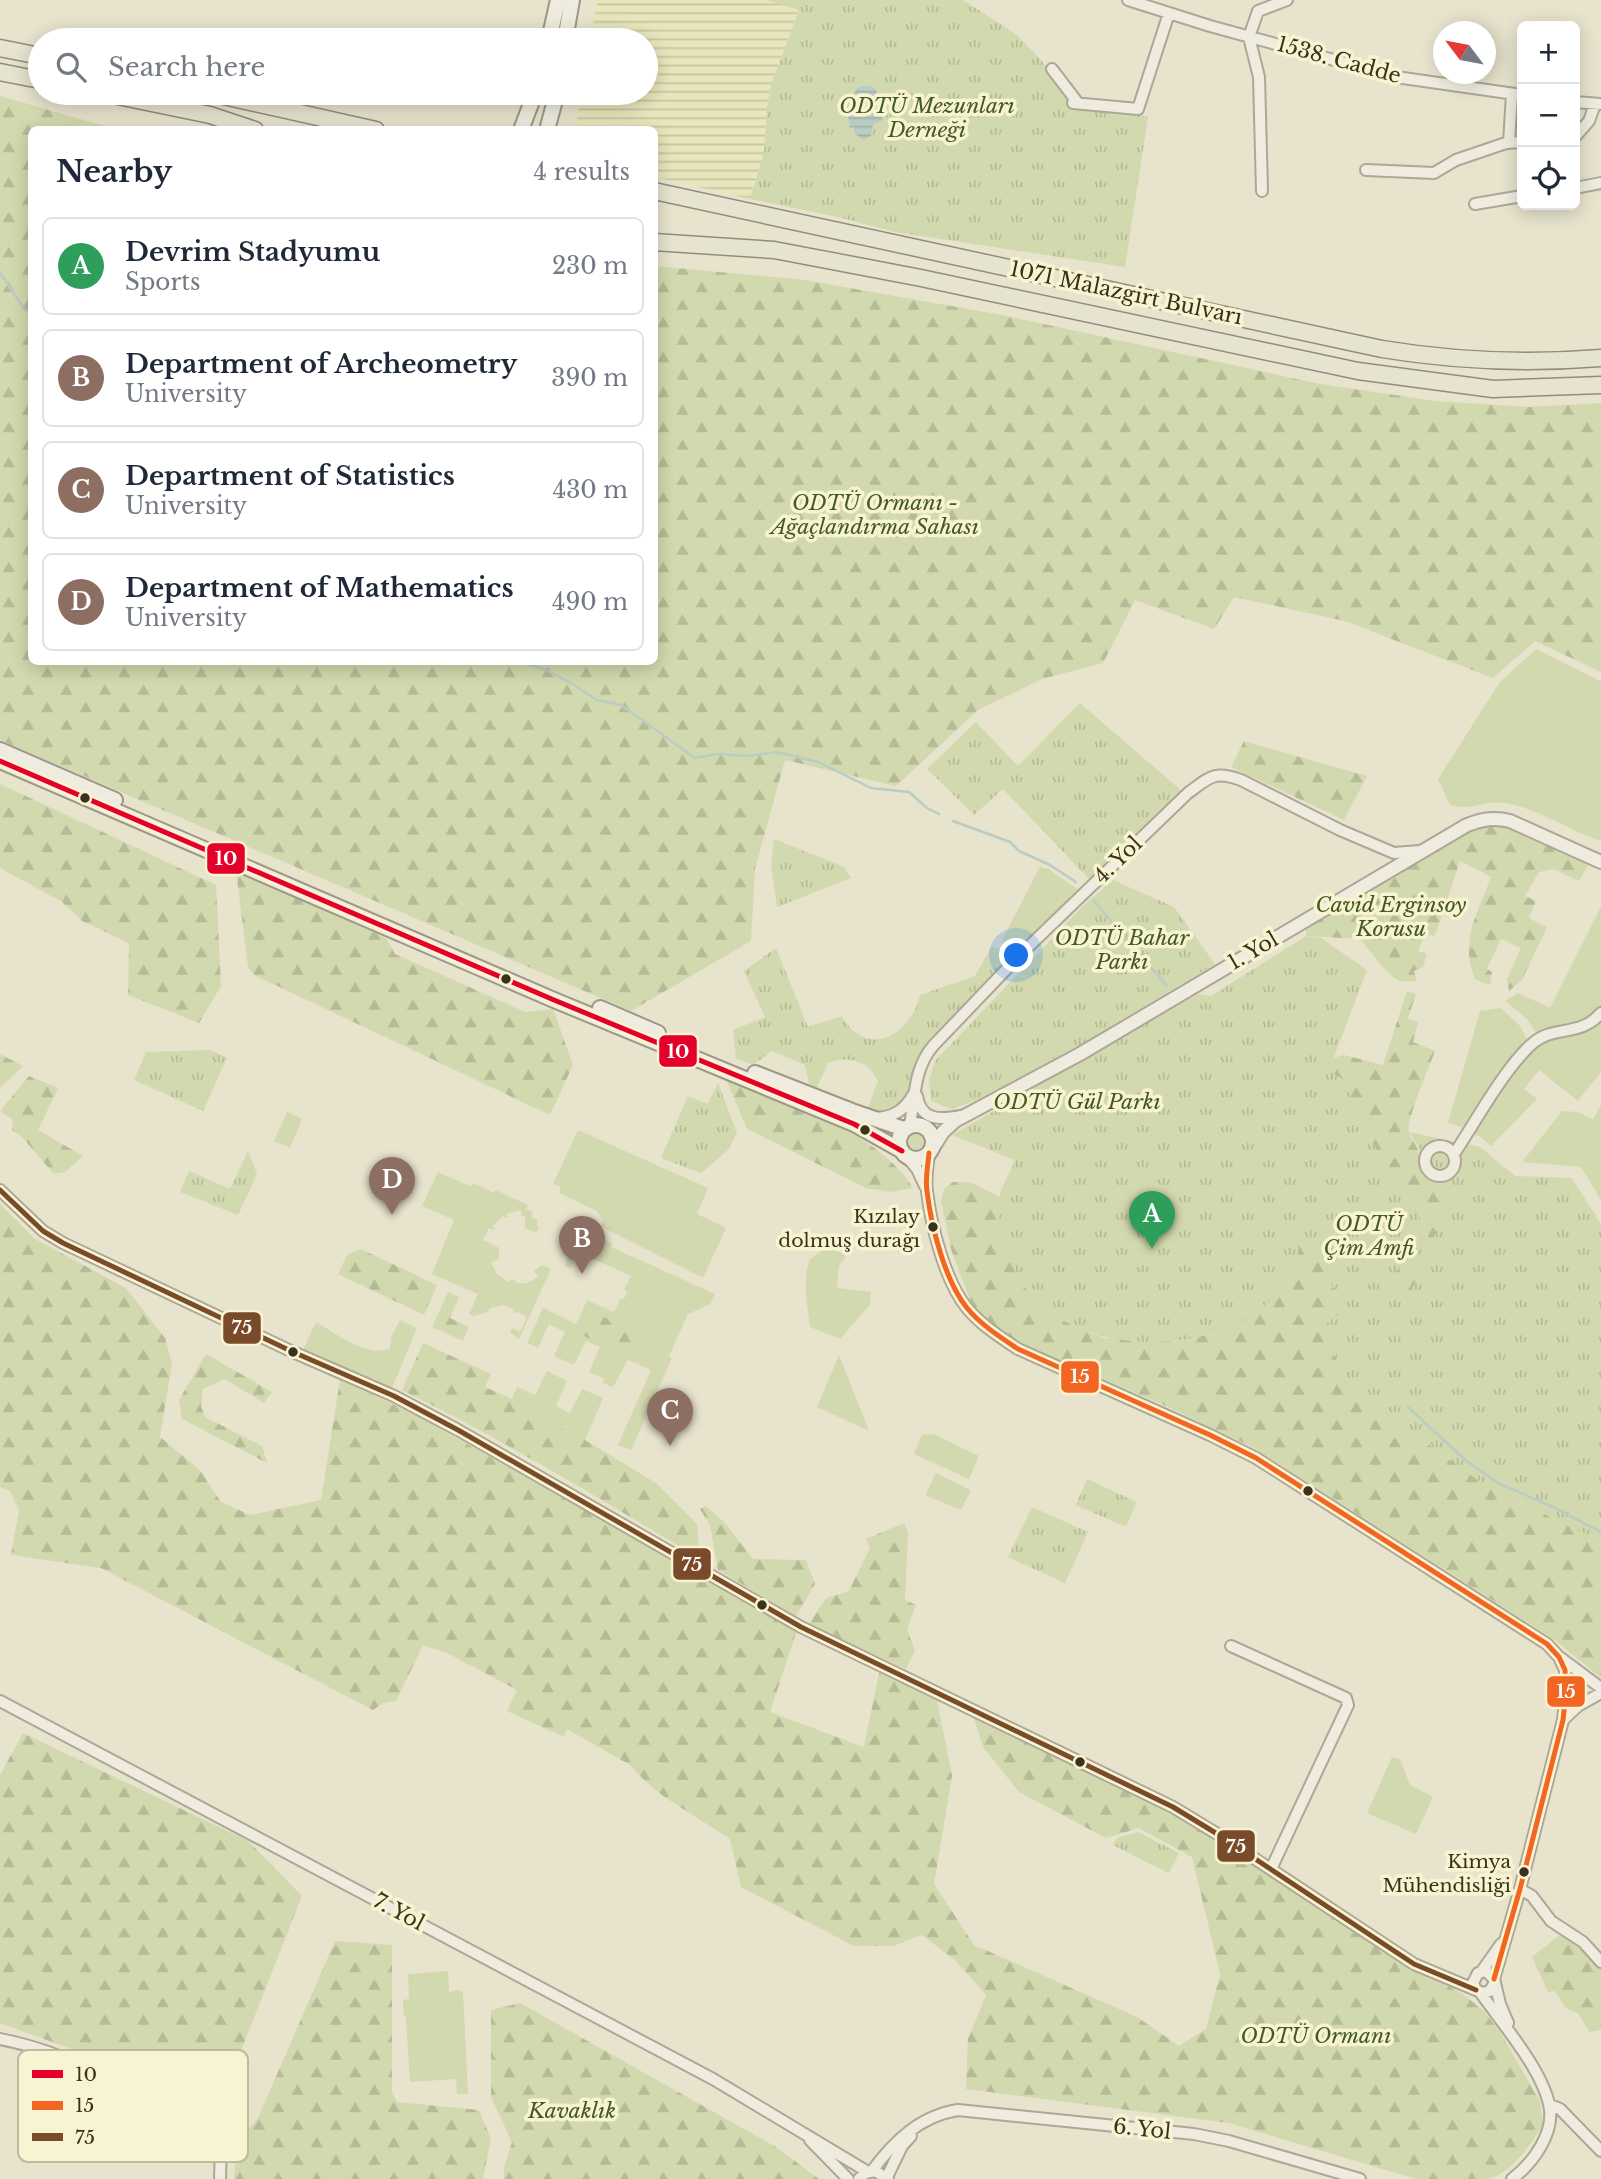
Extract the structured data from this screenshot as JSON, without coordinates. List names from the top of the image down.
{
  "streets": {
    "main road": ["1071 Malazgirt Bulvarı"],
    "street": [
      "1538. Cadde",
      "4. Yol",
      "1. Yol",
      "7. Yol",
      "6. Yol"
    ]
  },
  "crossings": [
    ["4. Yol", "1. Yol"],
    ["7. Yol", "6. Yol"]
  ],
  "parks": [
    "ODTÜ Mezunları Derneği",
    "ODTÜ Ormanı - Ağaçlandırma Sahası",
    "Cavid Erginsoy Korusu",
    "ODTÜ Bahar Parkı",
    "ODTÜ Gül Parkı",
    "ODTÜ Çim Amfi",
    "ODTÜ Ormanı",
    "Kavaklık"
  ],
  "places": ["Kızılay dolmuş durağı", "Kimya Mühendisliği"],
  "lines": ["transit line 10", "transit line 15", "transit line 75"],
  "legend": ["10", "15", "75"],
  "north": "top left",
  "page": {
    "map_buttons": ["+", "−"],
    "search": "Search here",
    "heading": ["Nearby", "4 results"],
    "list": [
      {
        "mark": "A",
        "name": "Devrim Stadyumu",
        "note": "Sports",
        "value": "230 m"
      },
      {
        "mark": "B",
        "name": "Department of Archeometry",
        "note": "University",
        "value": "390 m"
      },
      {
        "mark": "C",
        "name": "Department of Statistics",
        "note": "University",
        "value": "430 m"
      },
      {
        "mark": "D",
        "name": "Department of Mathematics",
        "note": "University",
        "value": "490 m"
      }
    ],
    "pins": [
      "D",
      "A",
      "B",
      "C"
    ]
  }
}
